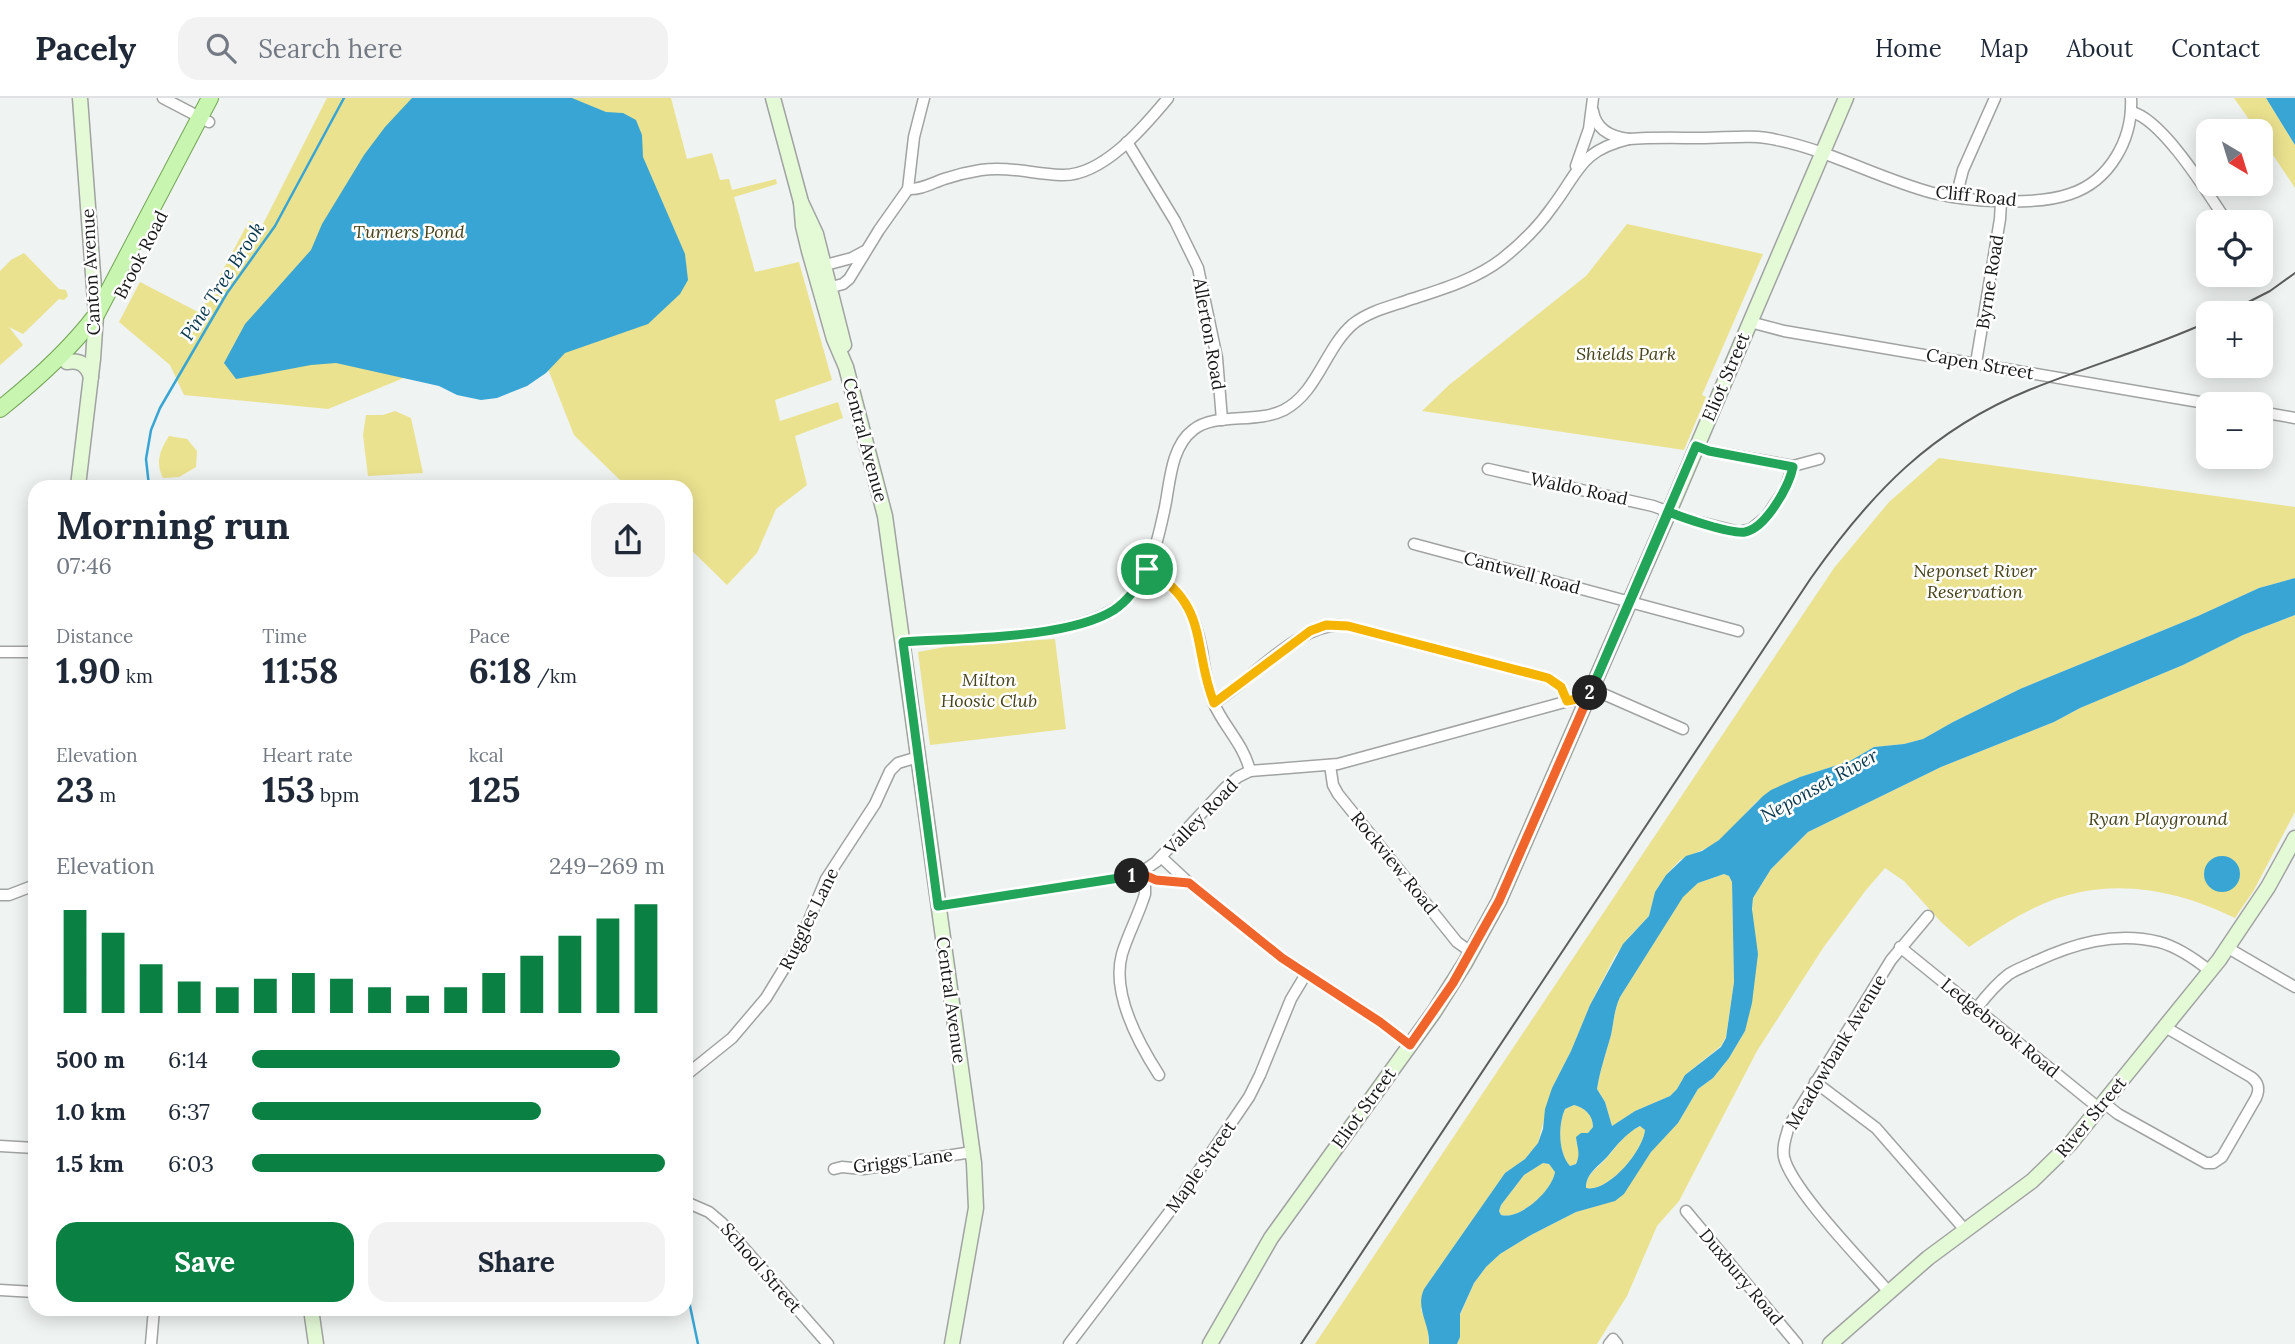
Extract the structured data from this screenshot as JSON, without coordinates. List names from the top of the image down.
{
  "streets": {
    "main road": ["Brook Road"],
    "street": [
      "Cliff Road",
      "Canton Avenue",
      "Byrne Road",
      "Allerton Road",
      "Capen Street",
      "Eliot Street",
      "Central Avenue",
      "Waldo Road",
      "Cantwell Road",
      "Valley Road",
      "Rockview Road",
      "Ruggles Lane",
      "Ledgebrook Road",
      "Meadowbank Avenue",
      "River Street",
      "Griggs Lane",
      "Maple Street",
      "School Street",
      "Duxbury Road"
    ]
  },
  "crossings": [
    ["Cliff Road", "Byrne Road"],
    ["Cliff Road", "Eliot Street"],
    ["Brook Road", "Canton Avenue"],
    ["Byrne Road", "Capen Street"],
    ["Capen Street", "Eliot Street"],
    ["Eliot Street", "Waldo Road"],
    ["Eliot Street", "Cantwell Road"],
    ["Eliot Street", "Valley Road"],
    ["Eliot Street", "Rockview Road"],
    ["Central Avenue", "Valley Road"],
    ["Central Avenue", "Ruggles Lane"],
    ["Central Avenue", "Griggs Lane"],
    ["Valley Road", "Rockview Road"],
    ["Ledgebrook Road", "Meadowbank Avenue"],
    ["Ledgebrook Road", "River Street"],
    ["Meadowbank Avenue", "River Street"]
  ],
  "water": ["Pine Tree Brook", "Neponset River"],
  "parks": [
    "Turners Pond",
    "Shields Park",
    "Neponset River Reservation",
    "Milton Hoosic Club",
    "Ryan Playground"
  ],
  "north": "bottom right",
  "page": {
    "header": "Pacely",
    "search": "Search here",
    "nav": [
      "Home",
      "Map",
      "About",
      "Contact"
    ],
    "map_buttons": ["+", "−"],
    "heading": ["Morning run", "07:46"],
    "stats": [
      ["Distance", "1.90 km"],
      ["Time", "11:58"],
      ["Pace", "6:18 /km"],
      ["Elevation", "23 m"],
      ["Heart rate", "153 bpm"],
      ["kcal", "125"]
    ],
    "pins": ["2", "1"],
    "chart": ["Elevation", "249–269 m"],
    "list": [
      {
        "name": "500 m",
        "note": "6:14"
      },
      {
        "name": "1.0 km",
        "note": "6:37"
      },
      {
        "name": "1.5 km",
        "note": "6:03"
      }
    ],
    "buttons": ["Save", "Share"]
  }
}
